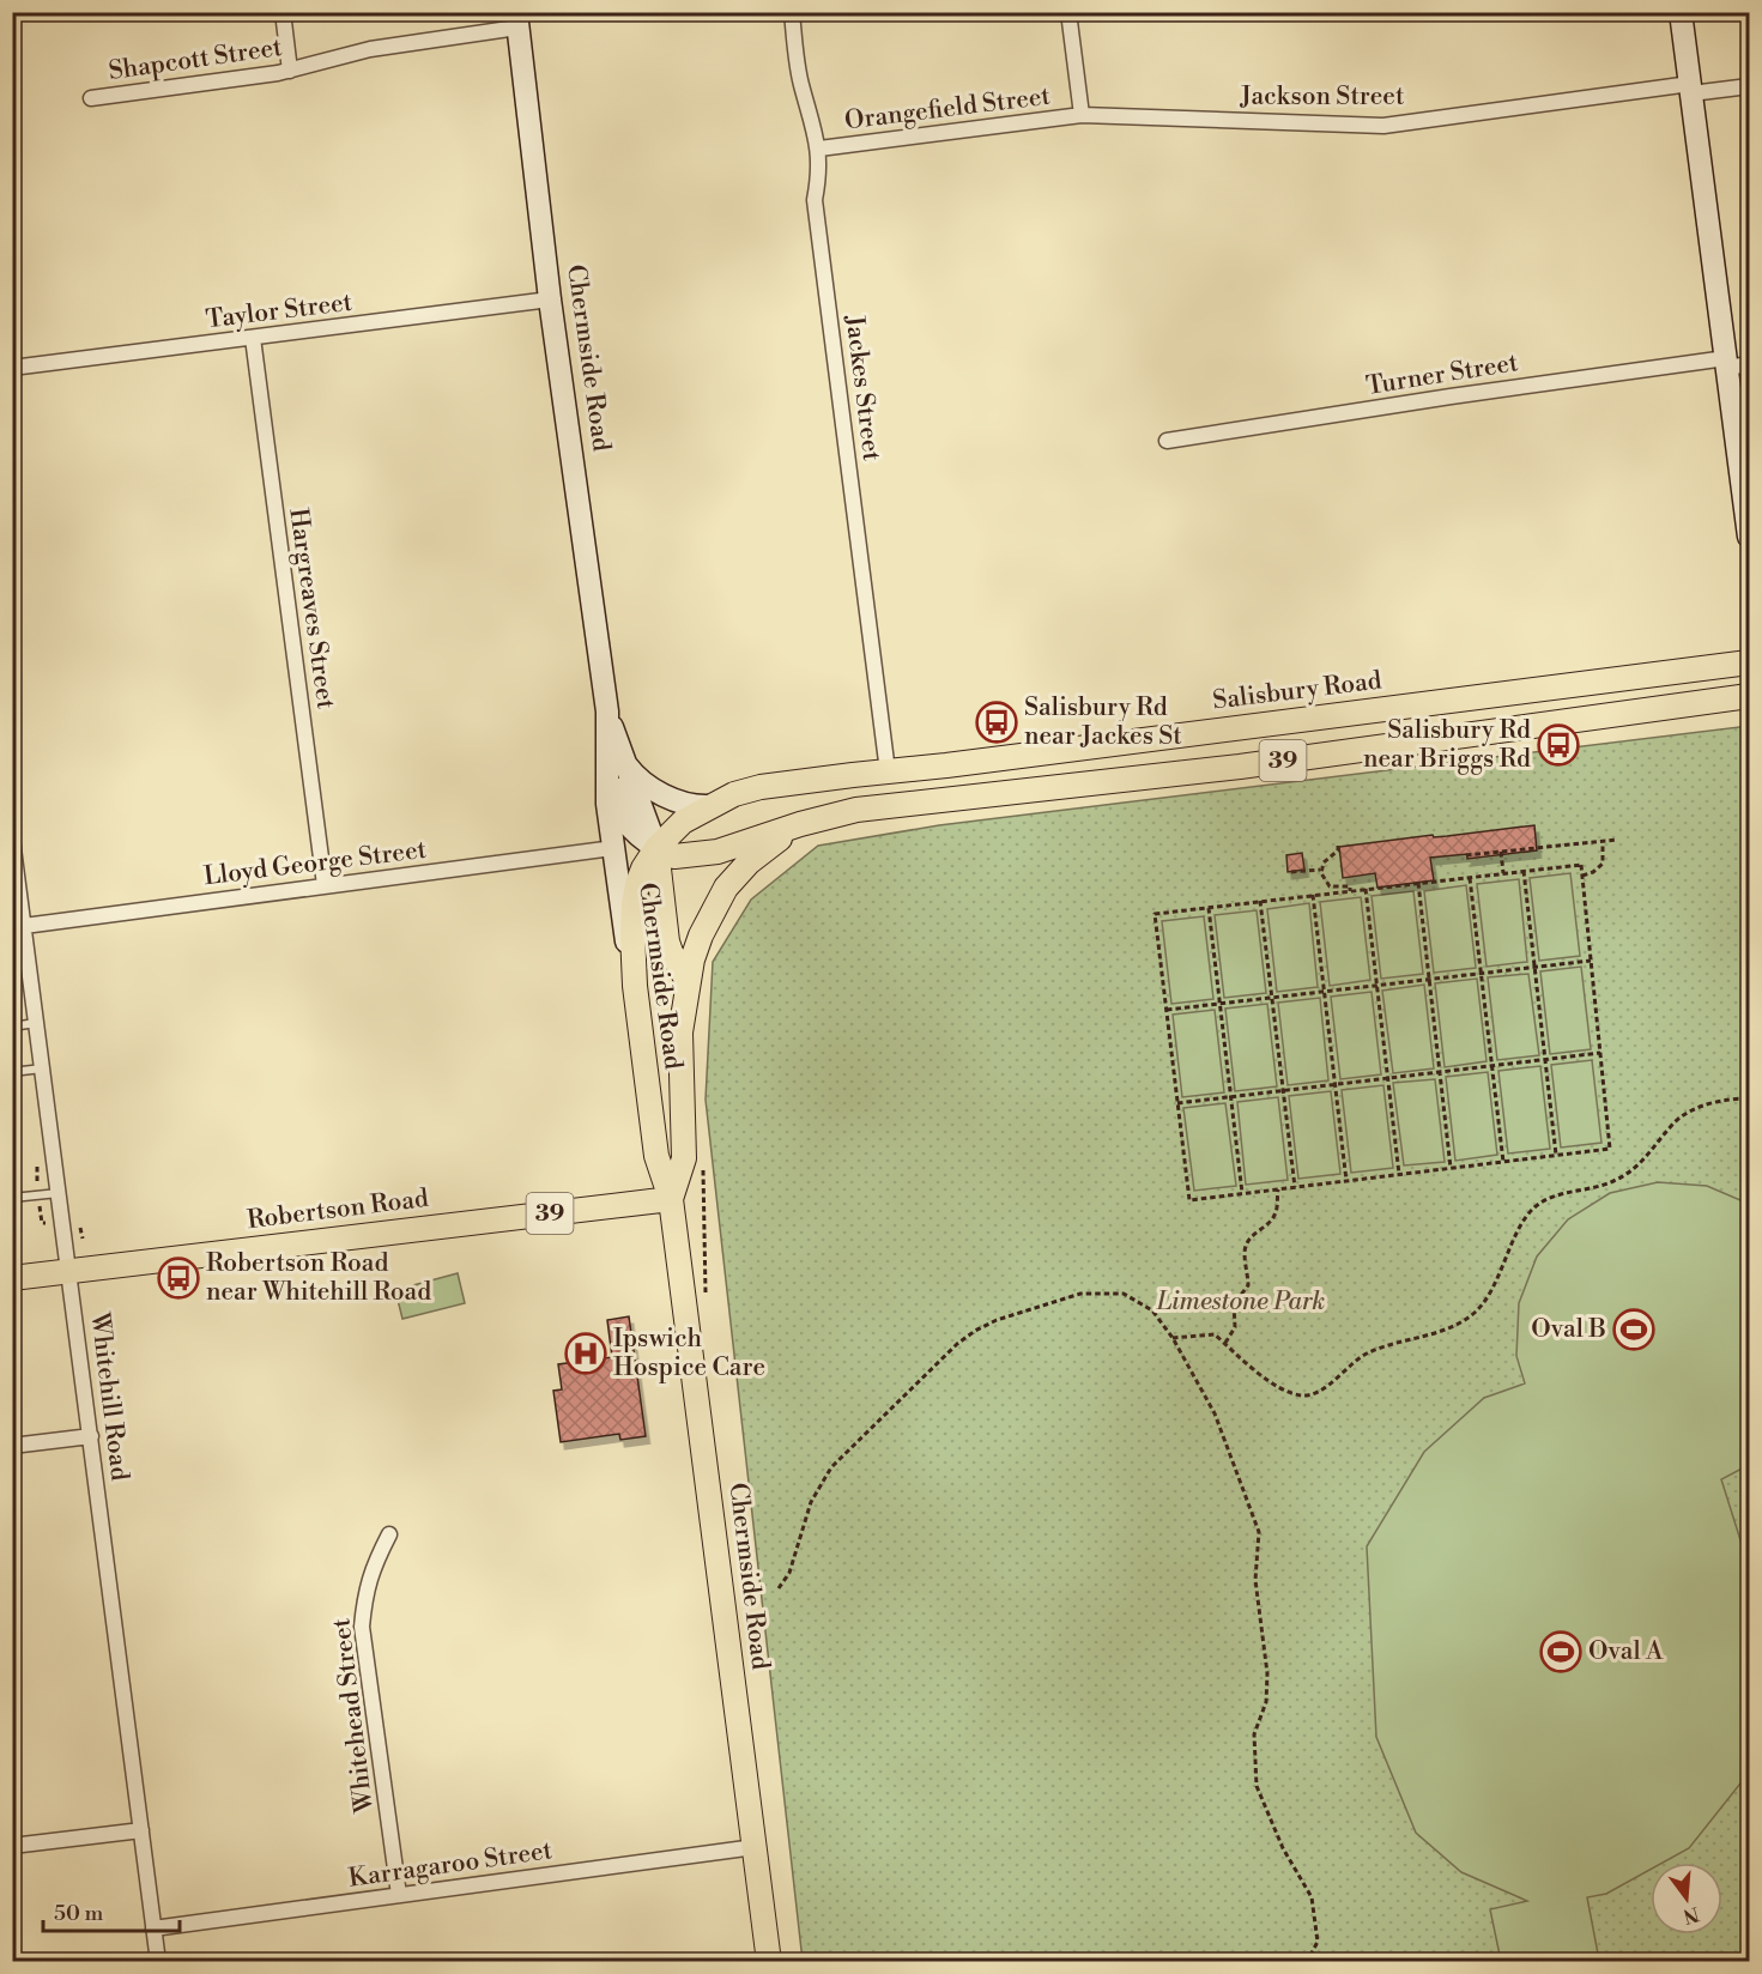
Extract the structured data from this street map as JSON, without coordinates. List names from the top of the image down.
{
  "streets": {
    "main road": [
      "Chermside Road",
      "Salisbury Road",
      "39",
      "Robertson Road"
    ],
    "street": [
      "Shapcott Street",
      "Jackson Street",
      "Orangefield Street",
      "Taylor Street",
      "Turner Street",
      "Jackes Street",
      "Hargreaves Street",
      "Lloyd George Street",
      "Whitehill Road",
      "Whitehead Street",
      "Karragaroo Street"
    ]
  },
  "crossings": [
    ["Shapcott Street", "Chermside Road"],
    ["Jackson Street", "Orangefield Street"],
    ["Orangefield Street", "Jackes Street"],
    ["Taylor Street", "Chermside Road"],
    ["Taylor Street", "Hargreaves Street"],
    ["Chermside Road", "Salisbury Road"],
    ["Chermside Road", "39"],
    ["Chermside Road", "Lloyd George Street"],
    ["Chermside Road", "Robertson Road"],
    ["Chermside Road", "Karragaroo Street"],
    ["Jackes Street", "Salisbury Road"],
    ["Hargreaves Street", "Lloyd George Street"],
    ["Lloyd George Street", "Whitehill Road"],
    ["Robertson Road", "Whitehill Road"],
    ["Whitehill Road", "Karragaroo Street"],
    ["Whitehead Street", "Karragaroo Street"]
  ],
  "parks": ["Limestone Park"],
  "places": {
    "bus stop": ["Salisbury Rd near Jackes St", "Salisbury Rd near Briggs Rd", "Robertson Road near Whitehill Road"],
    "sports": ["Oval B", "Oval A"],
    "hospital": ["Ipswich Hospice Care"]
  },
  "scale_bar": "50 m",
  "north": "bottom"
}
